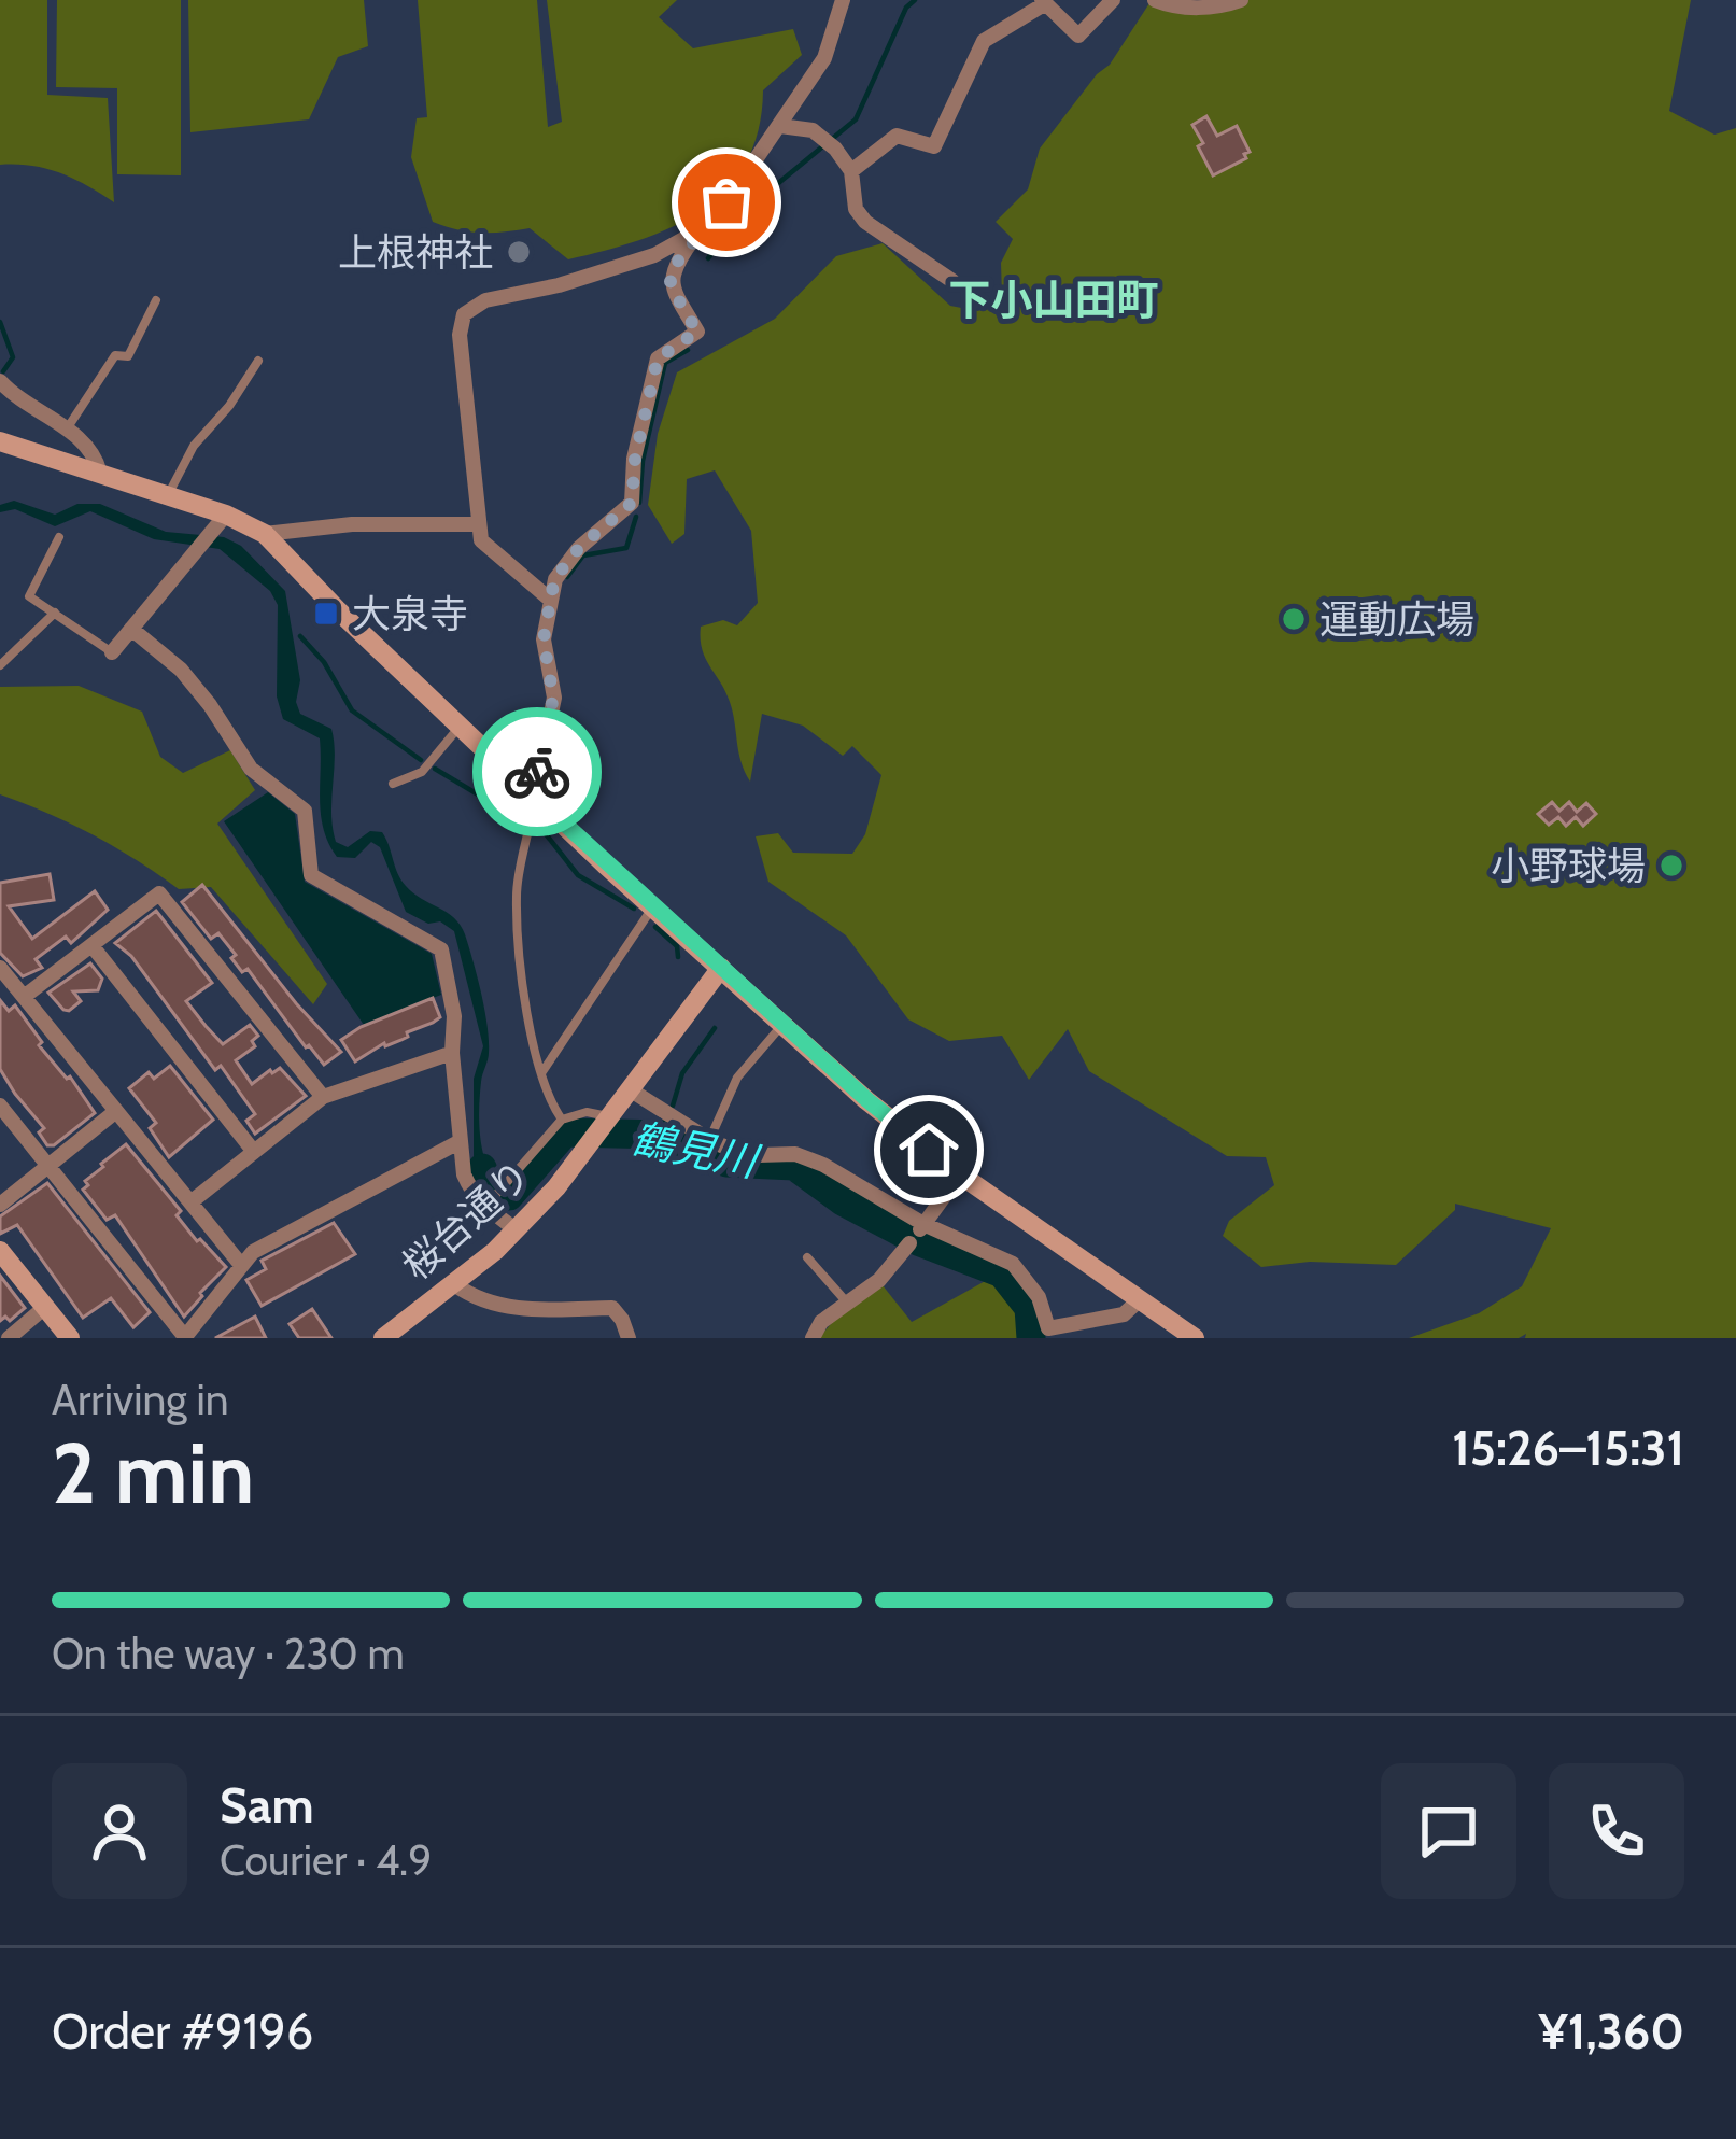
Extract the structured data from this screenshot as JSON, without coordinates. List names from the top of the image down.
{
  "streets": {
    "main road": ["桜台通り"]
  },
  "districts": ["下小山田町"],
  "water": ["鶴見川"],
  "places": {
    "other": ["上根神社", "運動広場", "小野球場"],
    "transit": ["大泉寺"]
  },
  "page": {
    "heading": ["2 min", "Arriving in", "15:26–15:31"],
    "panel": [
      "Sam",
      "Courier · 4.9",
      "Order #9196",
      "¥1,360"
    ],
    "bar": "On the way · 230 m"
  }
}
